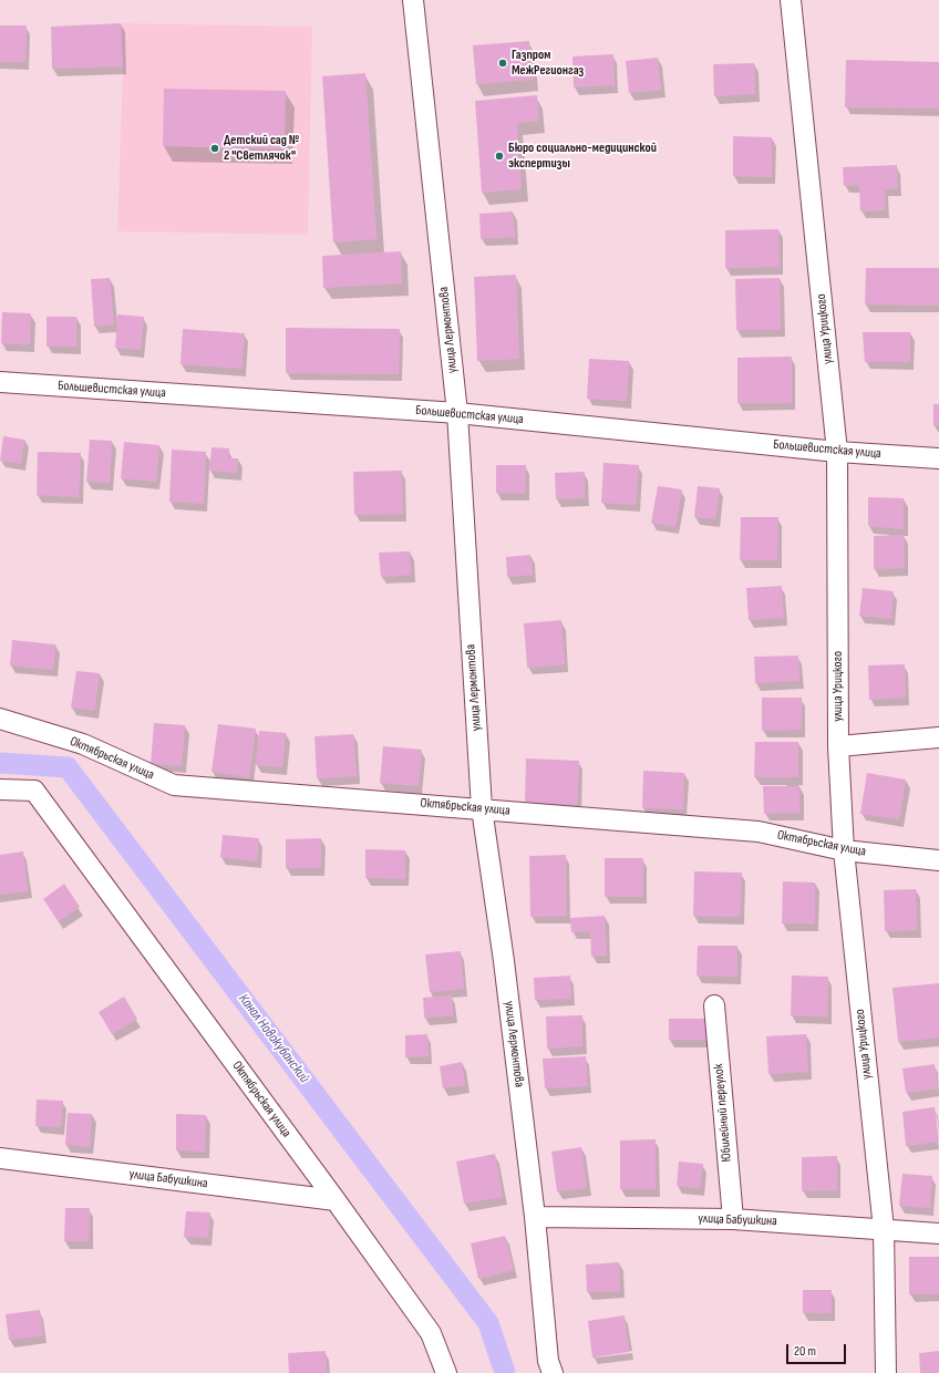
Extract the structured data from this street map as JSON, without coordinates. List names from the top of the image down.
{
  "streets": {
    "street": [
      "улица Урицкого",
      "улица Лермонтова",
      "Большевистская улица",
      "Октябрьская улица",
      "Юбилейный переулок",
      "улица Бабушкина"
    ]
  },
  "crossings": [
    ["улица Урицкого", "Большевистская улица"],
    ["улица Урицкого", "Октябрьская улица"],
    ["улица Урицкого", "улица Бабушкина"],
    ["улица Лермонтова", "Большевистская улица"],
    ["улица Лермонтова", "Октябрьская улица"],
    ["улица Лермонтова", "улица Бабушкина"],
    ["Октябрьская улица", "улица Бабушкина"],
    ["Юбилейный переулок", "улица Бабушкина"]
  ],
  "water": ["Канал Новокубанский"],
  "places": ["Газпром МежРегионгаз", "Детский сад № 2 \"Светлячок\"", "Бюро социально-медицинской экспертизы"],
  "scale_bar": "20 m"
}
